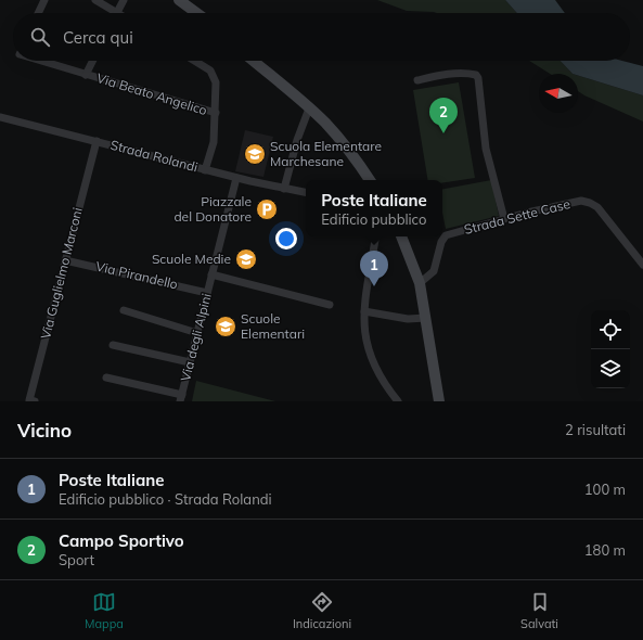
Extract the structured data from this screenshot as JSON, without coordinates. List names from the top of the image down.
{
  "streets": {
    "street": [
      "Via Beato Angelico",
      "Strada Rolandi",
      "Strada Sette Case",
      "Via Guglielmo Marconi",
      "Via Pirandello",
      "Via degli Alpini"
    ]
  },
  "crossings": [
    ["Strada Rolandi", "Via Guglielmo Marconi"],
    ["Strada Rolandi", "Via degli Alpini"],
    ["Via Guglielmo Marconi", "Via Pirandello"],
    ["Via Pirandello", "Via degli Alpini"]
  ],
  "places": {
    "school or university": ["Scuola Elementare Marchesane", "Scuole Medie", "Scuole Elementari"],
    "parking": ["Piazzale del Donatore"]
  },
  "north": "left",
  "page": {
    "search": "Cerca qui",
    "pins": ["2", "1"],
    "popup": ["Poste Italiane", "Edificio pubblico"],
    "heading": ["Vicino", "2 risultati"],
    "list": [
      {
        "mark": "1",
        "name": "Poste Italiane",
        "note": "Edificio pubblico · Strada Rolandi",
        "value": "100 m"
      },
      {
        "mark": "2",
        "name": "Campo Sportivo",
        "note": "Sport",
        "value": "180 m"
      }
    ],
    "nav": ["Mappa", "Indicazioni", "Salvati"]
  }
}
